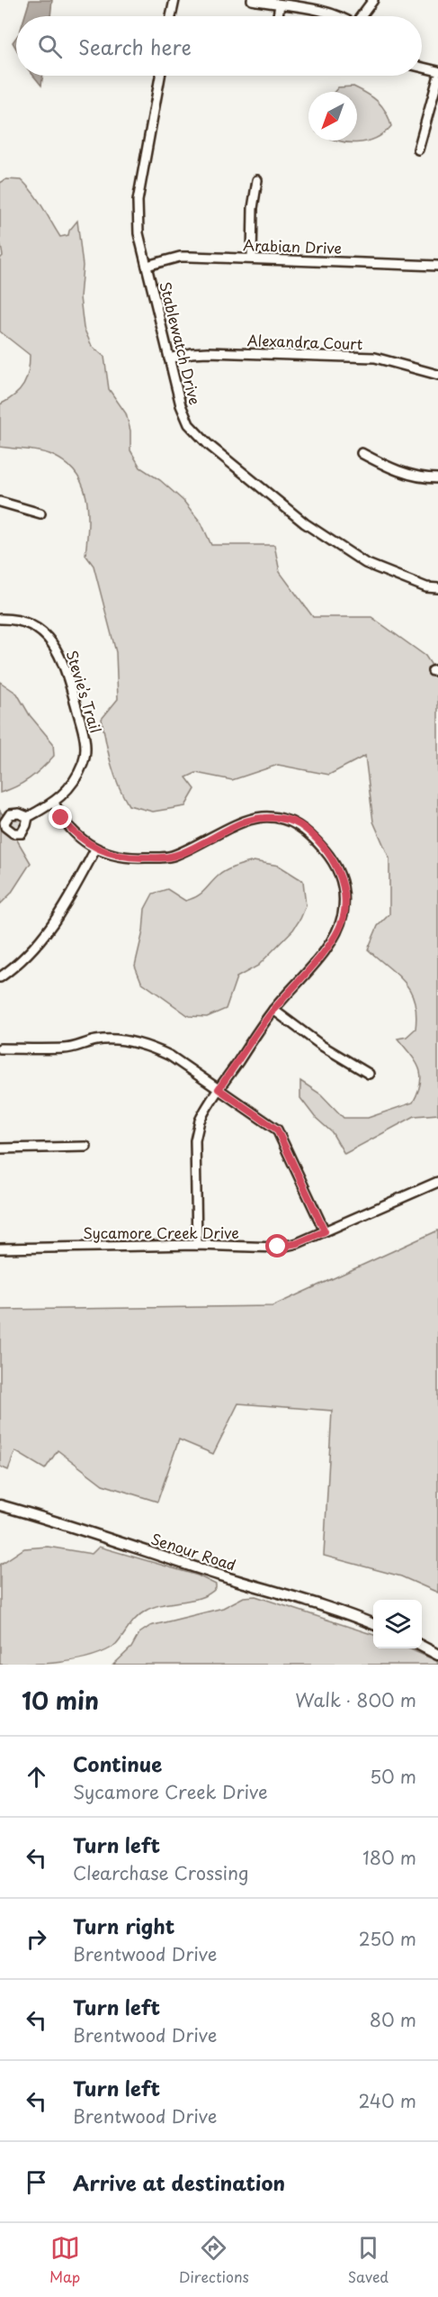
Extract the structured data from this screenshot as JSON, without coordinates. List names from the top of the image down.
{
  "streets": {
    "street": [
      "Arabian Drive",
      "Alexandra Court",
      "Stablewatch Drive",
      "Stevie’s Trail",
      "Sycamore Creek Drive",
      "Senour Road"
    ]
  },
  "crossings": [
    ["Arabian Drive", "Stablewatch Drive"],
    ["Alexandra Court", "Stablewatch Drive"]
  ],
  "north": "bottom left",
  "page": {
    "search": "Search here",
    "heading": ["10 min", "Walk · 800 m"],
    "list": [
      ["Continue", "Sycamore Creek Drive", "50 m"],
      ["Turn left", "Clearchase Crossing", "180 m"],
      ["Turn right", "Brentwood Drive", "250 m"],
      ["Turn left", "Brentwood Drive", "80 m"],
      ["Turn left", "Brentwood Drive", "240 m"],
      "Arrive at destination"
    ],
    "nav": ["Map", "Directions", "Saved"]
  }
}
